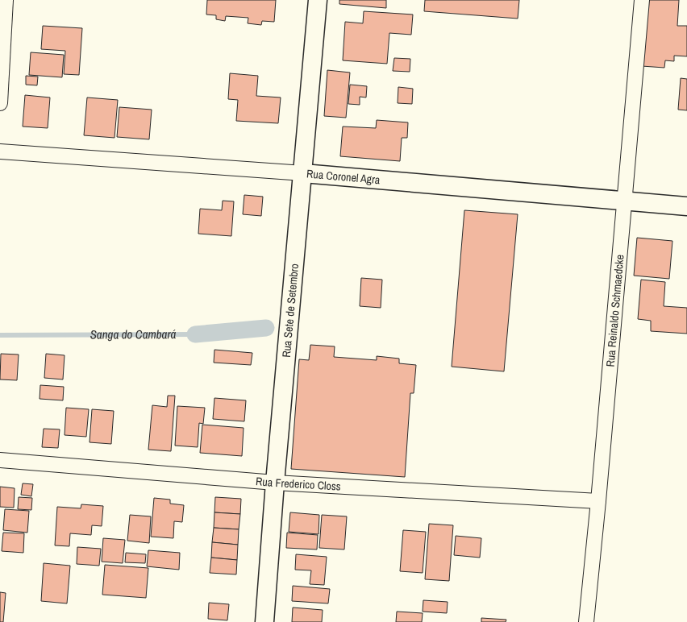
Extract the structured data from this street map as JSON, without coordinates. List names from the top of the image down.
{
  "streets": {
    "street": [
      "Rua Coronel Agra",
      "Rua Sete de Setembro",
      "Rua Reinaldo Schmaedcke",
      "Rua Frederico Closs"
    ]
  },
  "crossings": [
    ["Rua Coronel Agra", "Rua Sete de Setembro"],
    ["Rua Coronel Agra", "Rua Reinaldo Schmaedcke"],
    ["Rua Sete de Setembro", "Rua Frederico Closs"],
    ["Rua Reinaldo Schmaedcke", "Rua Frederico Closs"]
  ],
  "water": ["Sanga do Cambará"]
}
